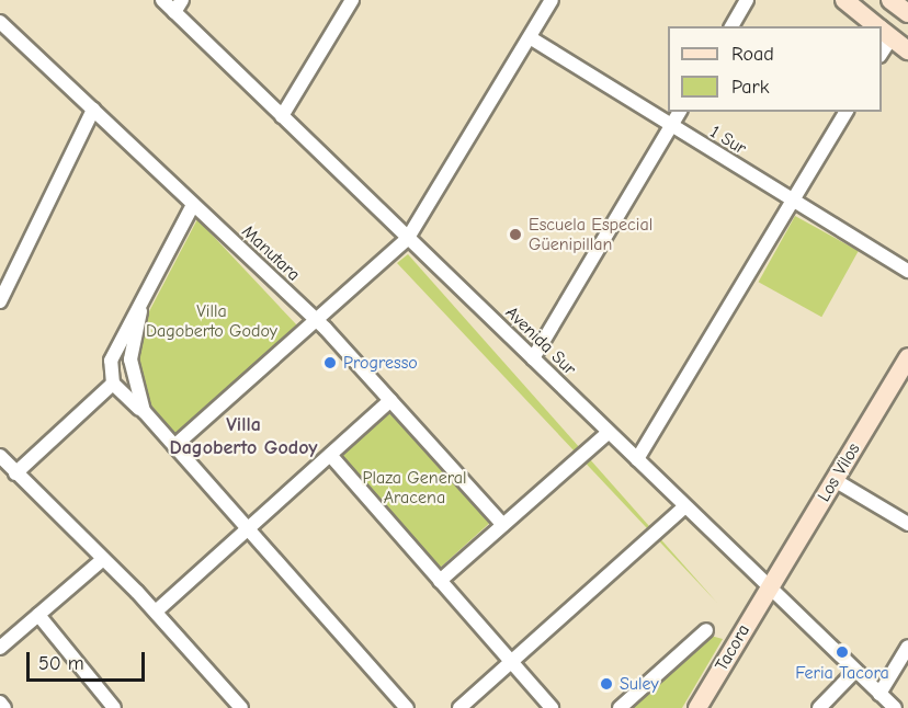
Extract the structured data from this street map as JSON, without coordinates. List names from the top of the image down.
{
  "streets": {
    "street": [
      "1 Sur",
      "Manutara",
      "Avenida Sur",
      "Los Vilos",
      "Tacora"
    ]
  },
  "crossings": [
    ["Avenida Sur", "Los Vilos"],
    ["Avenida Sur", "Tacora"],
    ["Los Vilos", "Tacora"]
  ],
  "districts": ["Villa Dagoberto Godoy"],
  "parks": ["Villa Dagoberto Godoy", "Plaza General Aracena"],
  "places": [
    "Escuela Especial Güenipillan",
    "Progresso",
    "Feria Tacora",
    "Suley"
  ],
  "legend": ["Road", "Park"],
  "scale_bar": "50 m"
}
